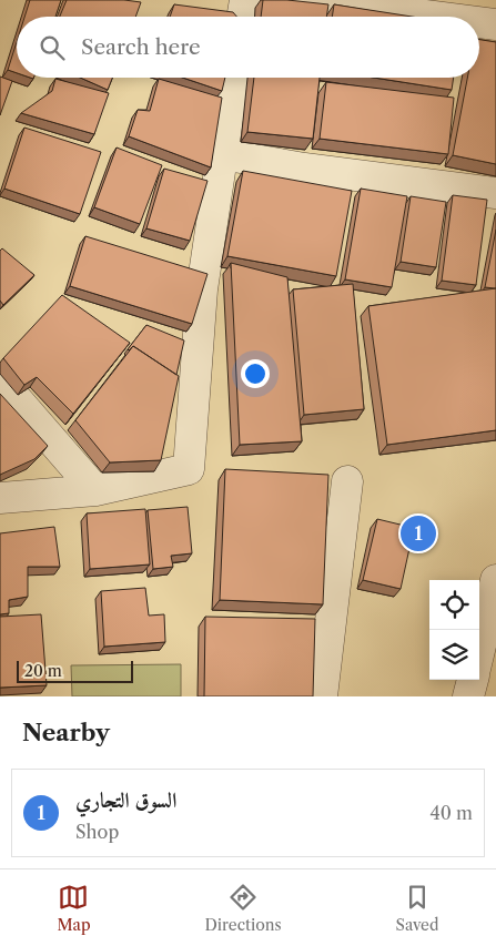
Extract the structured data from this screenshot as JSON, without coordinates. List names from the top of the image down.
{
  "scale_bar": "20 m",
  "page": {
    "search": "Search here",
    "pins": "1",
    "scale": "20 m",
    "heading": "Nearby",
    "list": [
      {
        "mark": "1",
        "name": "السوق التجاري",
        "note": "Shop",
        "value": "40 m"
      }
    ],
    "nav": ["Map", "Directions", "Saved"]
  }
}
